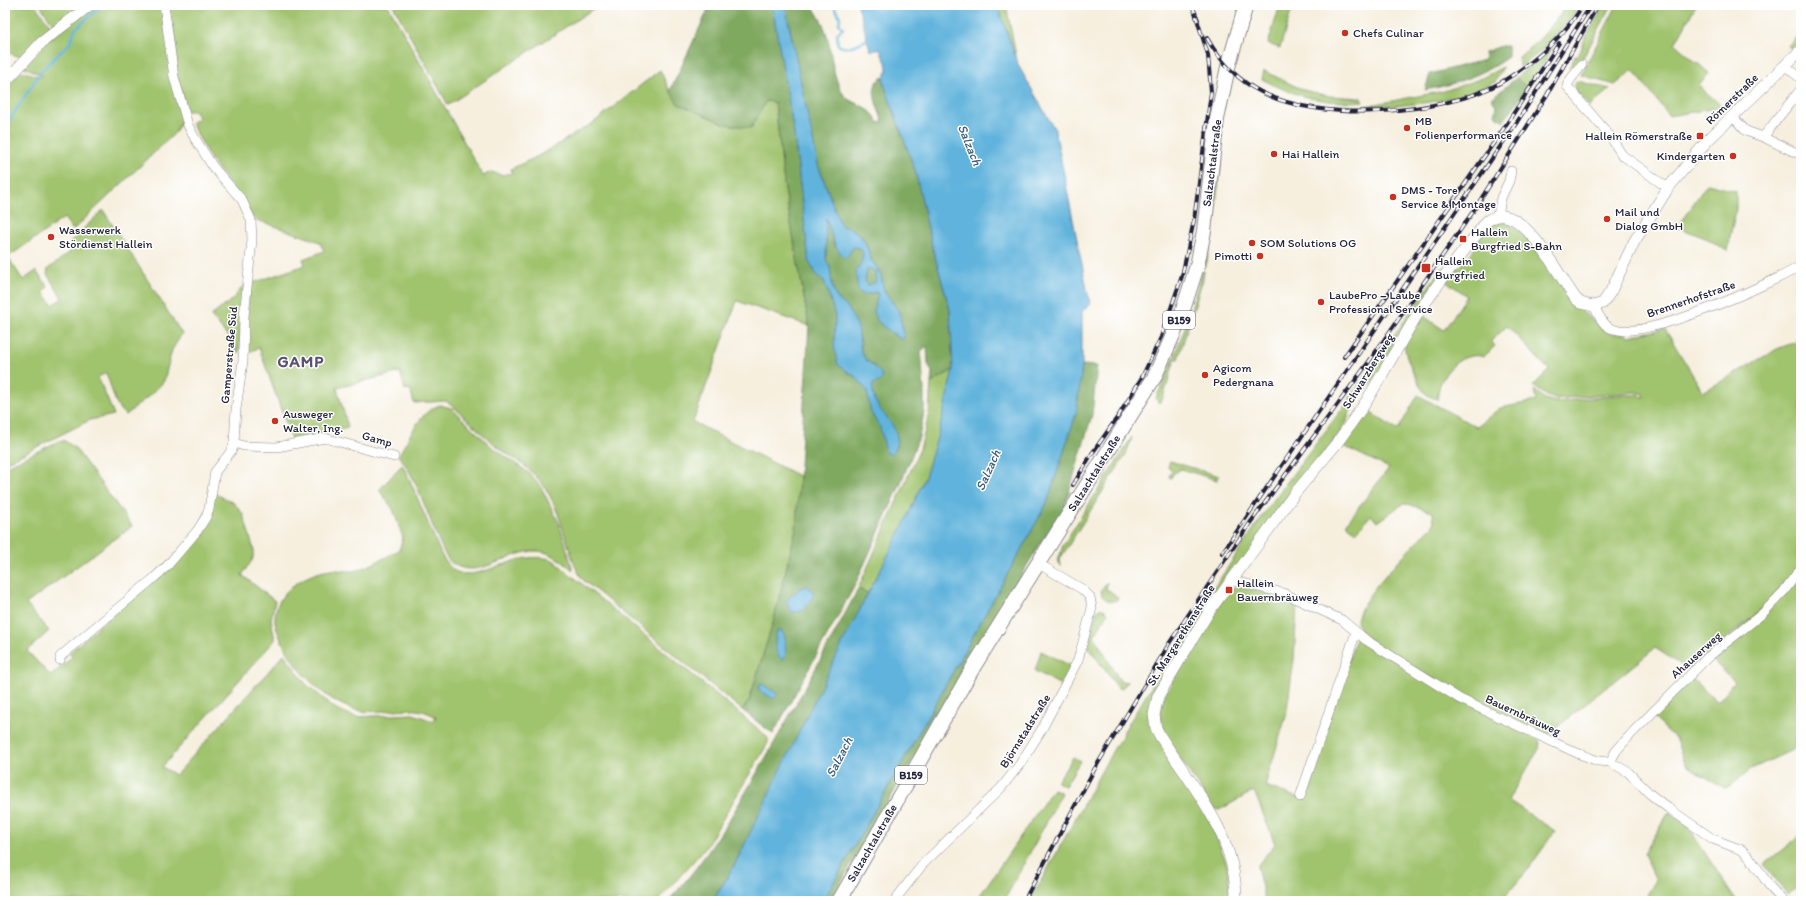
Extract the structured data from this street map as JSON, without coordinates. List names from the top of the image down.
{
  "streets": {
    "main road": ["Salzachtalstraße", "B159"],
    "street": [
      "Römerstraße",
      "Brennerhofstraße",
      "Gamperstraße Süd",
      "Schwarzbergweg",
      "Gamp",
      "St. Margarethenstraße",
      "Ahauserweg",
      "Bauernbräuweg",
      "Björnstadstraße"
    ]
  },
  "crossings": [
    ["Römerstraße", "Brennerhofstraße"],
    ["Salzachtalstraße", "Björnstadstraße"],
    ["Gamperstraße Süd", "Gamp"],
    ["Schwarzbergweg", "St. Margarethenstraße"],
    ["Schwarzbergweg", "Bauernbräuweg"],
    ["St. Margarethenstraße", "Bauernbräuweg"],
    ["Ahauserweg", "Bauernbräuweg"]
  ],
  "districts": ["GAMP"],
  "water": ["Salzach"],
  "places": {
    "other": [
      "Chefs Culinar",
      "MB Folienperformance",
      "Hai Hallein",
      "Kindergarten",
      "DMS - Tore Service & Montage",
      "Mail und Dialog GmbH",
      "Wasserwerk Stördienst Hallein",
      "SOM Solutions OG",
      "Pimotti",
      "LaubePro – Laube Professional Service",
      "Agicom Pedergnana",
      "Ausweger Walter, Ing."
    ],
    "transit": [
      "Hallein Römerstraße",
      "Hallein Burgfried S-Bahn",
      "Hallein Burgfried",
      "Hallein Bauernbräuweg"
    ]
  }
}
